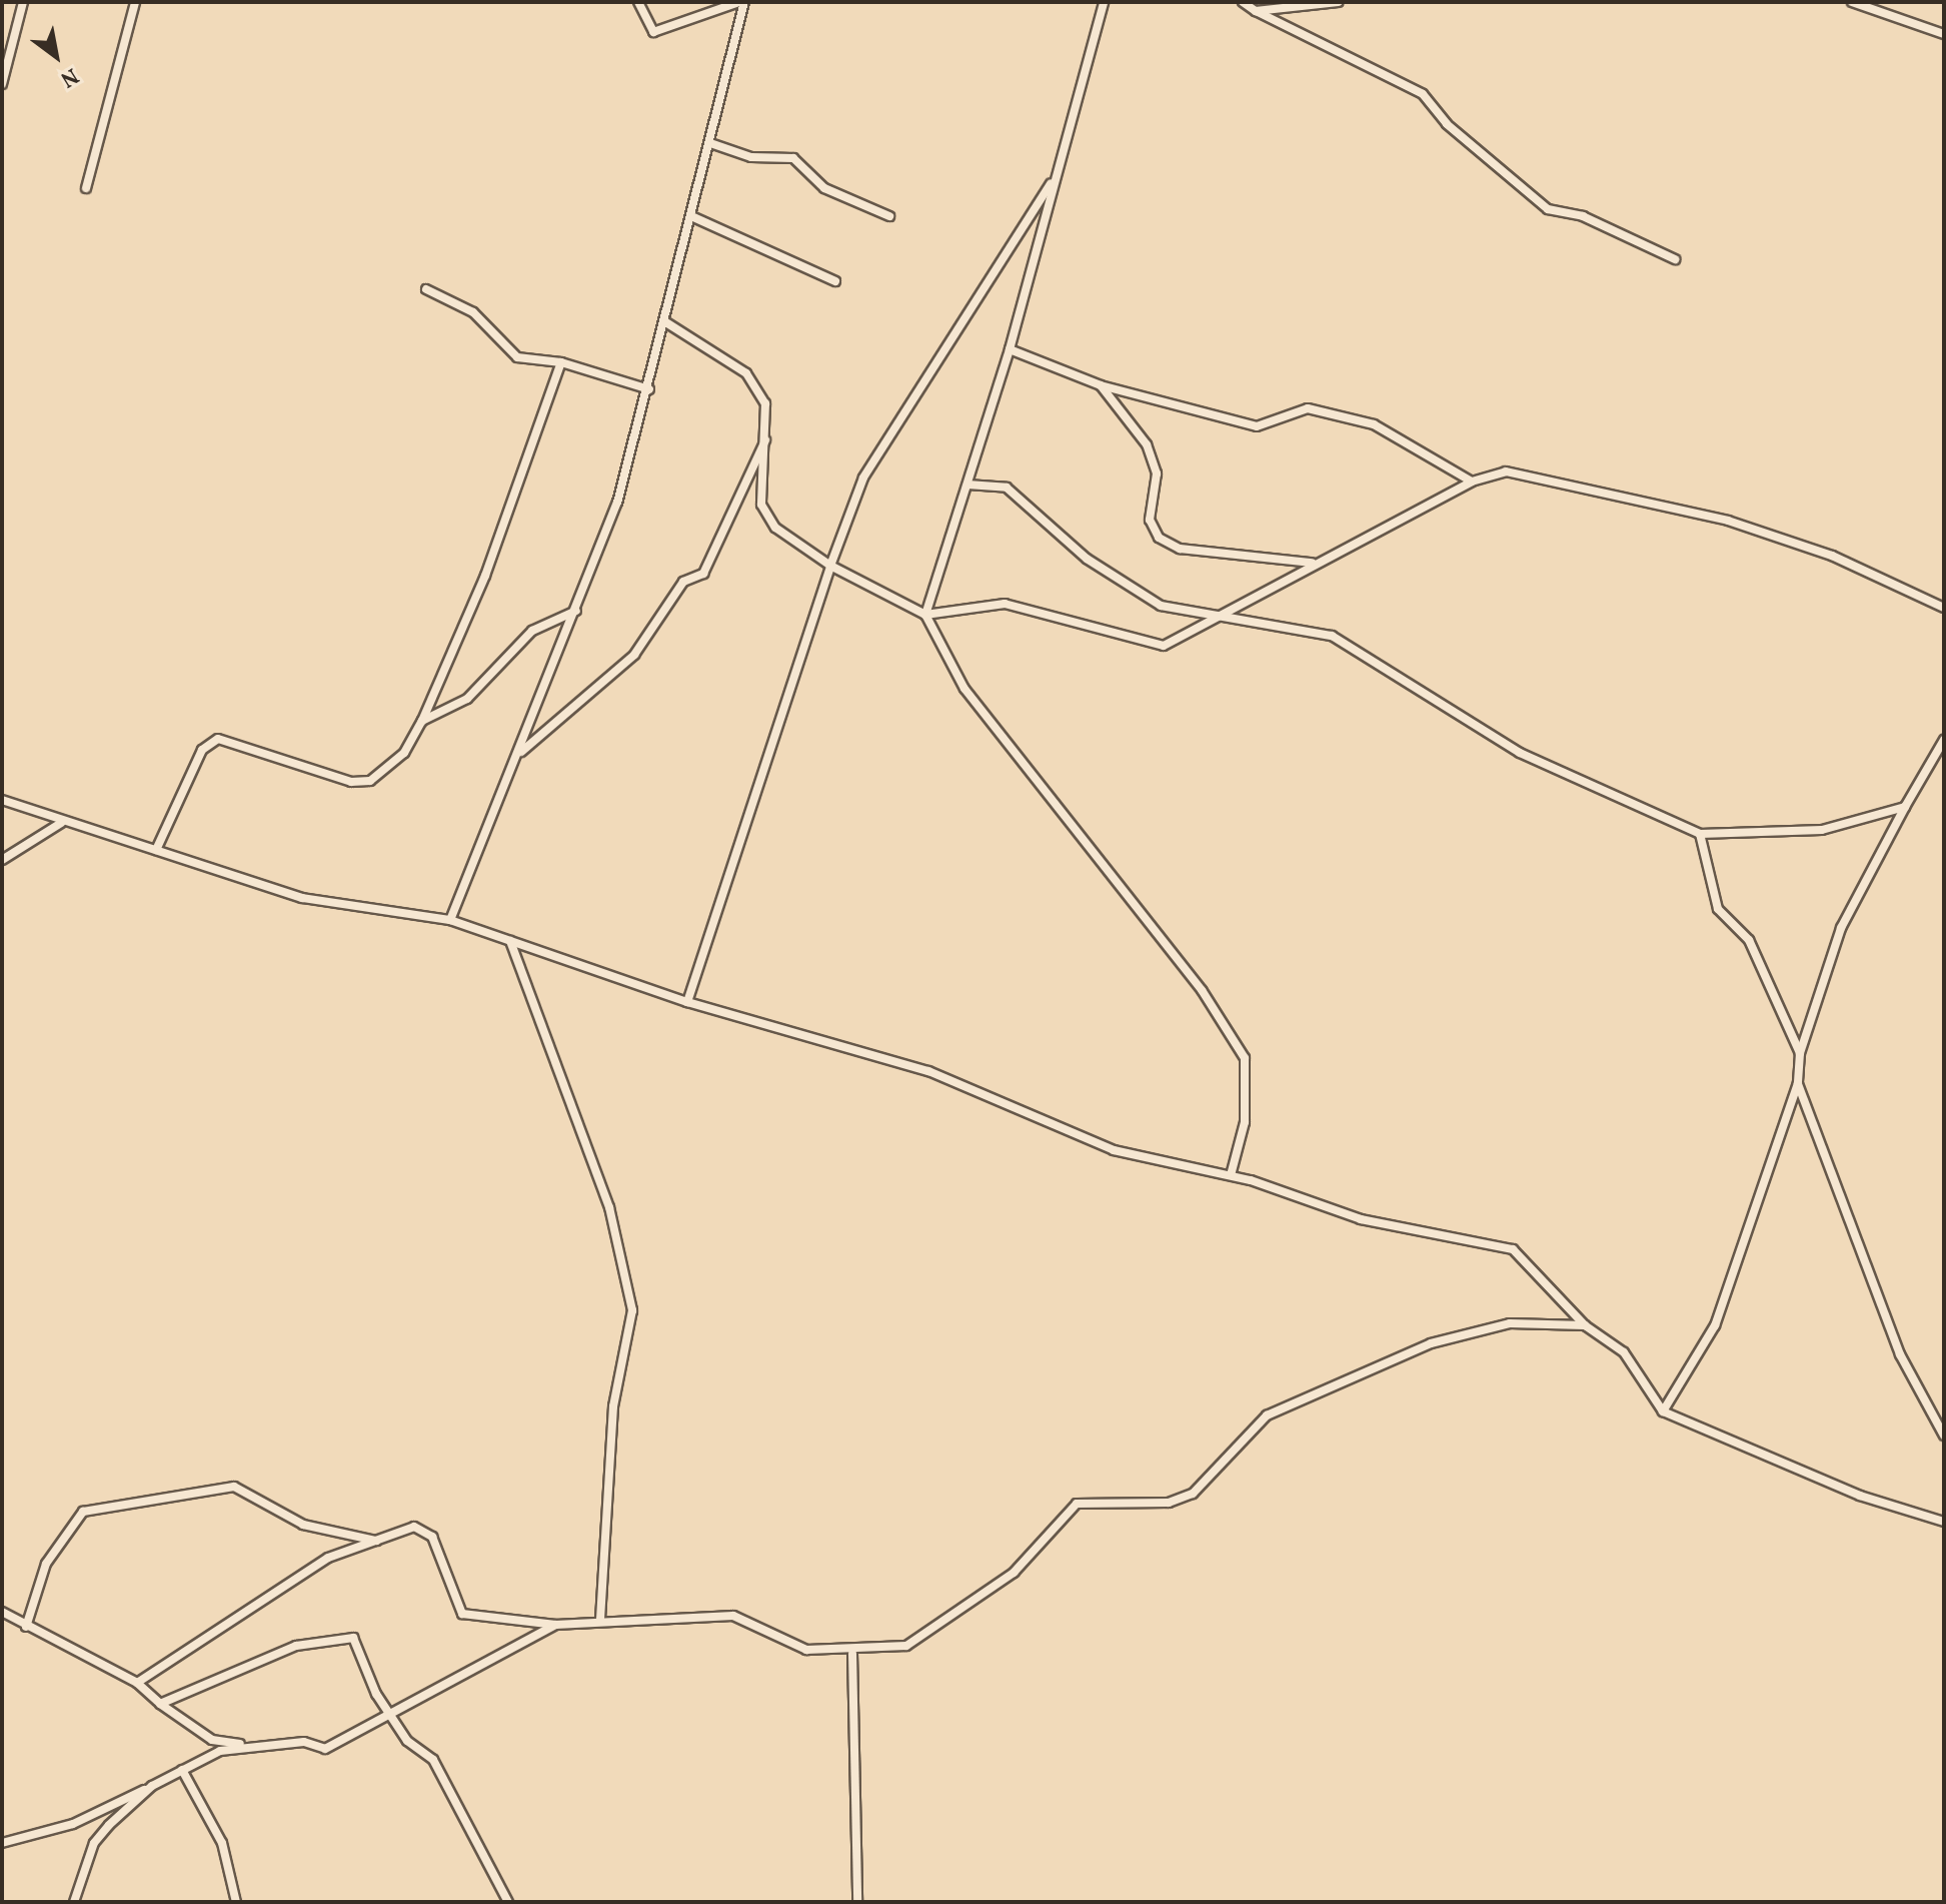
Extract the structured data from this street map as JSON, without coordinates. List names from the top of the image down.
{
  "north": "bottom right"
}
